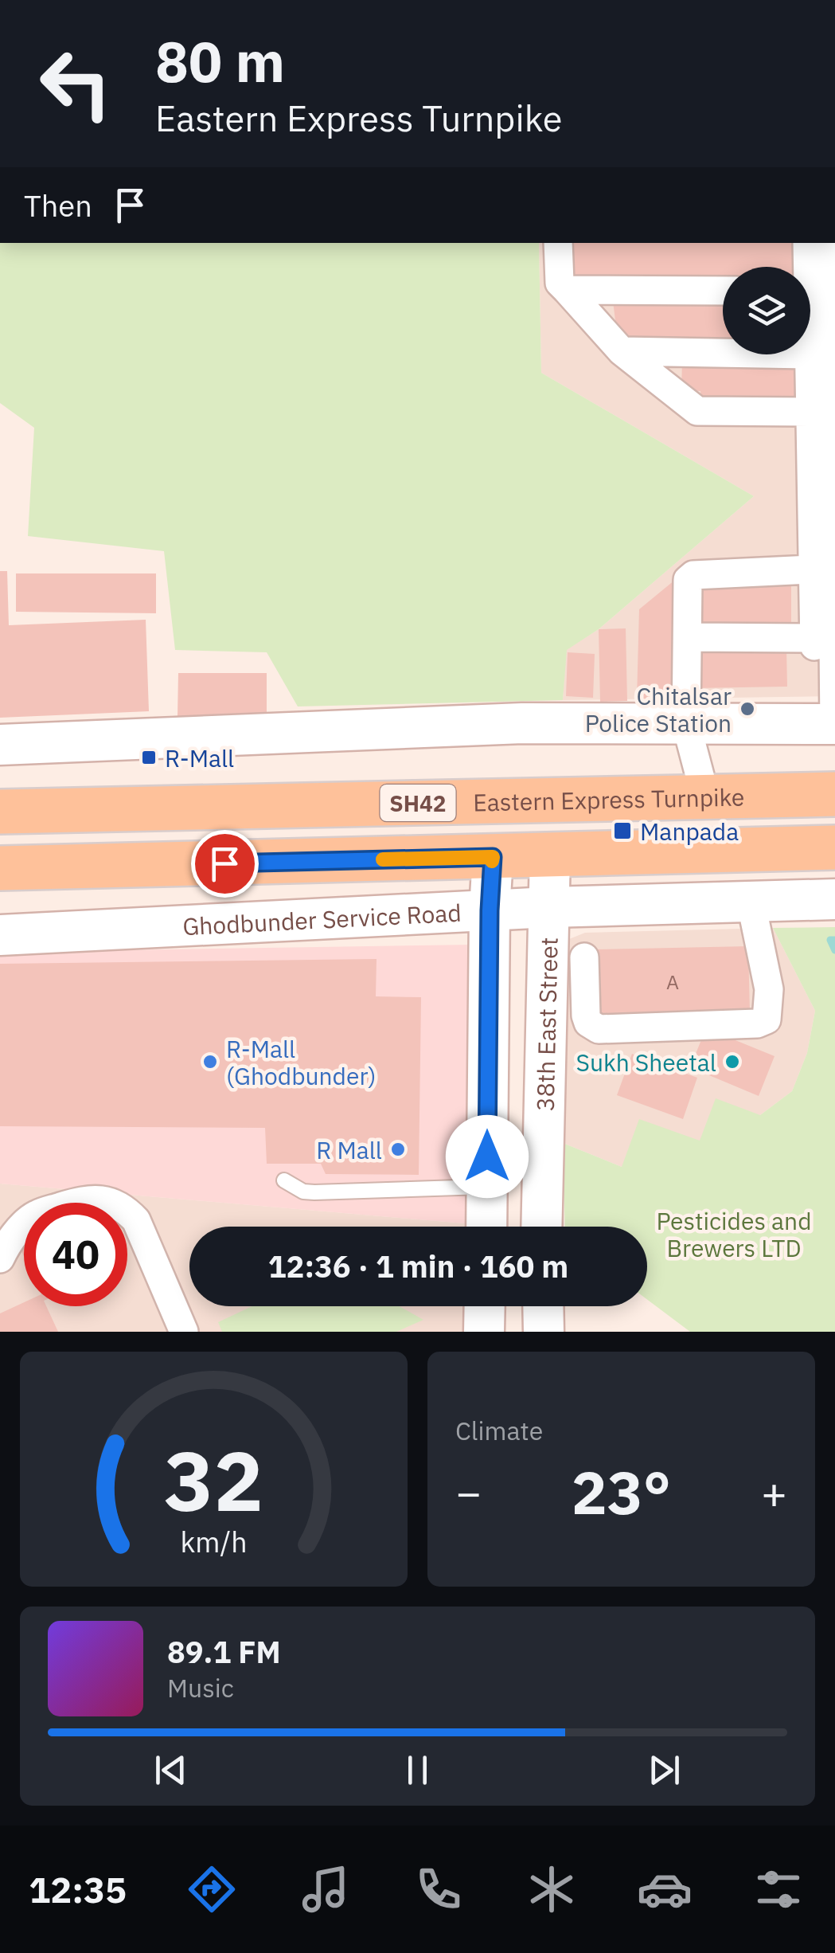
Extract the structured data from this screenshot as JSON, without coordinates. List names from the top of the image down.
{
  "streets": {
    "main road": ["Eastern Express Turnpike", "SH42"],
    "street": ["Ghodbunder Service Road", "38th East Street"]
  },
  "crossings": [
    ["Ghodbunder Service Road", "38th East Street"]
  ],
  "parks": ["Pesticides and Brewers LTD"],
  "places": {
    "other": [
      "Chitalsar Police Station",
      "R-Mall (Ghodbunder)",
      "Sukh Sheetal",
      "R Mall"
    ],
    "transit": ["R-Mall", "Manpada"]
  },
  "house_numbers": ["A"],
  "page": {
    "turn": ["80 m", "Eastern Express Turnpike"],
    "then": "Then",
    "limit": "40",
    "trip": "12:36 · 1 min · 160 m",
    "tile": "Climate",
    "heat": ["−", "23°", "+"],
    "song": ["89.1 FM", "Music"],
    "tabs": "12:35",
    "gauge": ["32", "km/h"]
  }
}
